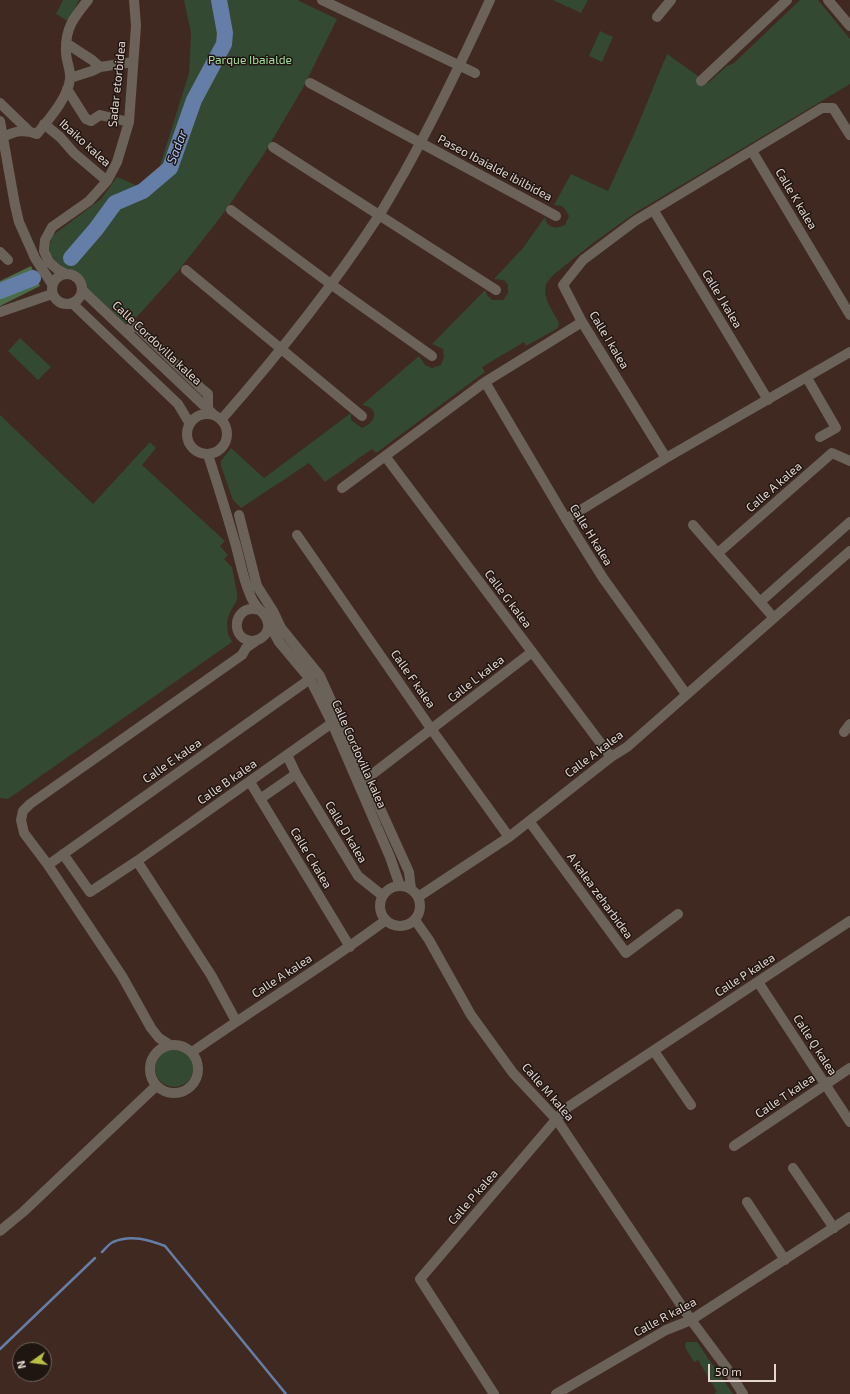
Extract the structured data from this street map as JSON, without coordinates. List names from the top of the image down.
{
  "streets": {
    "street": [
      "Sadar etorbidea",
      "Ibaiko kalea",
      "Paseo Ibaialde ibilbidea",
      "Calle K kalea",
      "Calle J kalea",
      "Calle I kalea",
      "Calle Cordovilla kalea",
      "Calle A kalea",
      "Calle H kalea",
      "Calle G kalea",
      "Calle F kalea",
      "Calle L kalea",
      "Calle E kalea",
      "Calle B kalea",
      "Calle D kalea",
      "Calle C kalea",
      "A kalea zeharbidea",
      "Calle P kalea",
      "Calle Q kalea",
      "Calle M kalea",
      "Calle T kalea",
      "Calle R kalea"
    ]
  },
  "crossings": [
    ["Sadar etorbidea", "Ibaiko kalea"],
    ["Sadar etorbidea", "Calle Cordovilla kalea"],
    ["Paseo Ibaialde ibilbidea", "Calle Cordovilla kalea"],
    ["Calle J kalea", "Calle I kalea"],
    ["Calle Cordovilla kalea", "Calle A kalea"],
    ["Calle Cordovilla kalea", "Calle L kalea"],
    ["Calle Cordovilla kalea", "Calle E kalea"],
    ["Calle Cordovilla kalea", "Calle B kalea"],
    ["Calle Cordovilla kalea", "Calle D kalea"],
    ["Calle Cordovilla kalea", "Calle M kalea"],
    ["Calle A kalea", "Calle H kalea"],
    ["Calle A kalea", "Calle G kalea"],
    ["Calle A kalea", "Calle F kalea"],
    ["Calle A kalea", "Calle D kalea"],
    ["Calle A kalea", "Calle C kalea"],
    ["Calle A kalea", "A kalea zeharbidea"],
    ["Calle A kalea", "Calle M kalea"],
    ["Calle G kalea", "Calle L kalea"],
    ["Calle F kalea", "Calle L kalea"],
    ["Calle E kalea", "Calle B kalea"],
    ["Calle B kalea", "Calle D kalea"],
    ["Calle B kalea", "Calle C kalea"],
    ["Calle D kalea", "Calle M kalea"],
    ["Calle P kalea", "Calle Q kalea"],
    ["Calle P kalea", "Calle M kalea"],
    ["Calle Q kalea", "Calle T kalea"],
    ["Calle M kalea", "Calle R kalea"]
  ],
  "water": ["Sadar"],
  "parks": ["Parque Ibaialde"],
  "scale_bar": "50 m",
  "north": "left"
}
